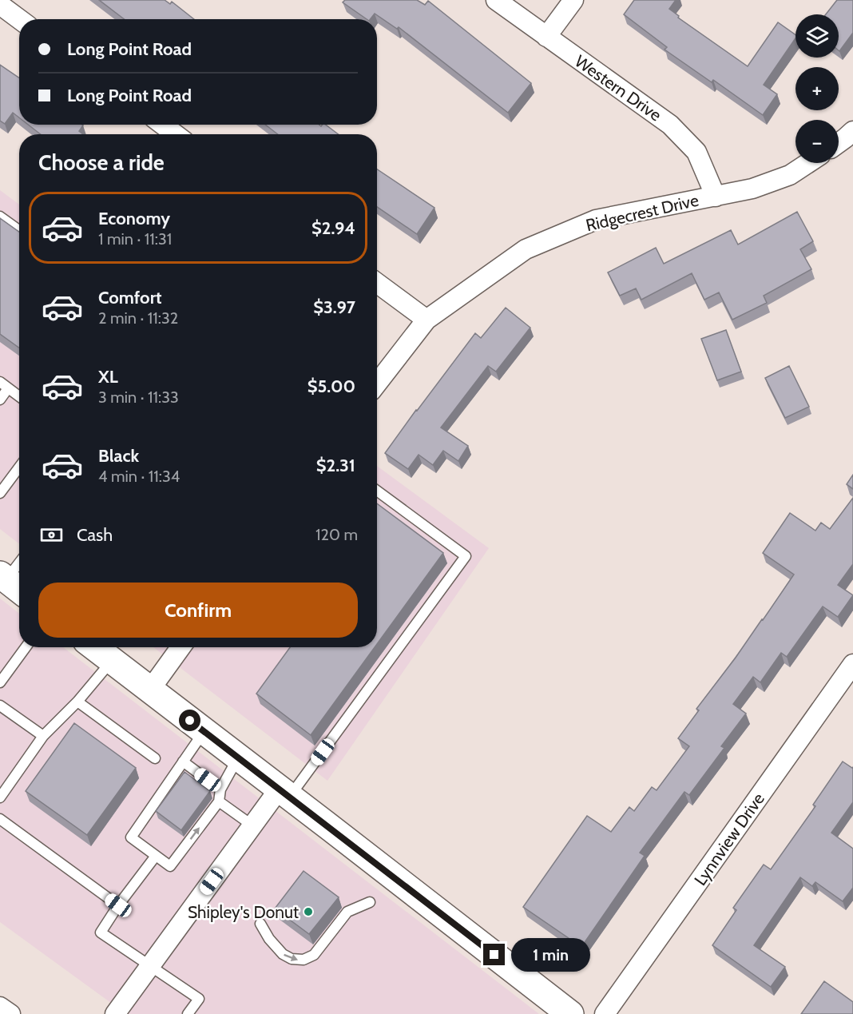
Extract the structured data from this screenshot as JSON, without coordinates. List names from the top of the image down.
{
  "streets": {
    "street": ["Western Drive", "Ridgecrest Drive", "Lynnview Drive"]
  },
  "crossings": [
    ["Western Drive", "Ridgecrest Drive"]
  ],
  "places": ["Shipley's Donut"],
  "page": {
    "map_buttons": ["+", "−"],
    "banner": ["Long Point Road", "Long Point Road"],
    "heading": "Choose a ride",
    "list": [
      {
        "name": "Economy",
        "note": "1 min · 11:31",
        "value": "$2.94"
      },
      {
        "name": "Comfort",
        "note": "2 min · 11:32",
        "value": "$3.97"
      },
      {
        "name": "XL",
        "note": "3 min · 11:33",
        "value": "$5.00"
      },
      {
        "name": "Black",
        "note": "4 min · 11:34",
        "value": "$2.31"
      }
    ],
    "pay": ["Cash", "120 m"],
    "buttons": "Confirm",
    "bubble": "1 min"
  }
}
